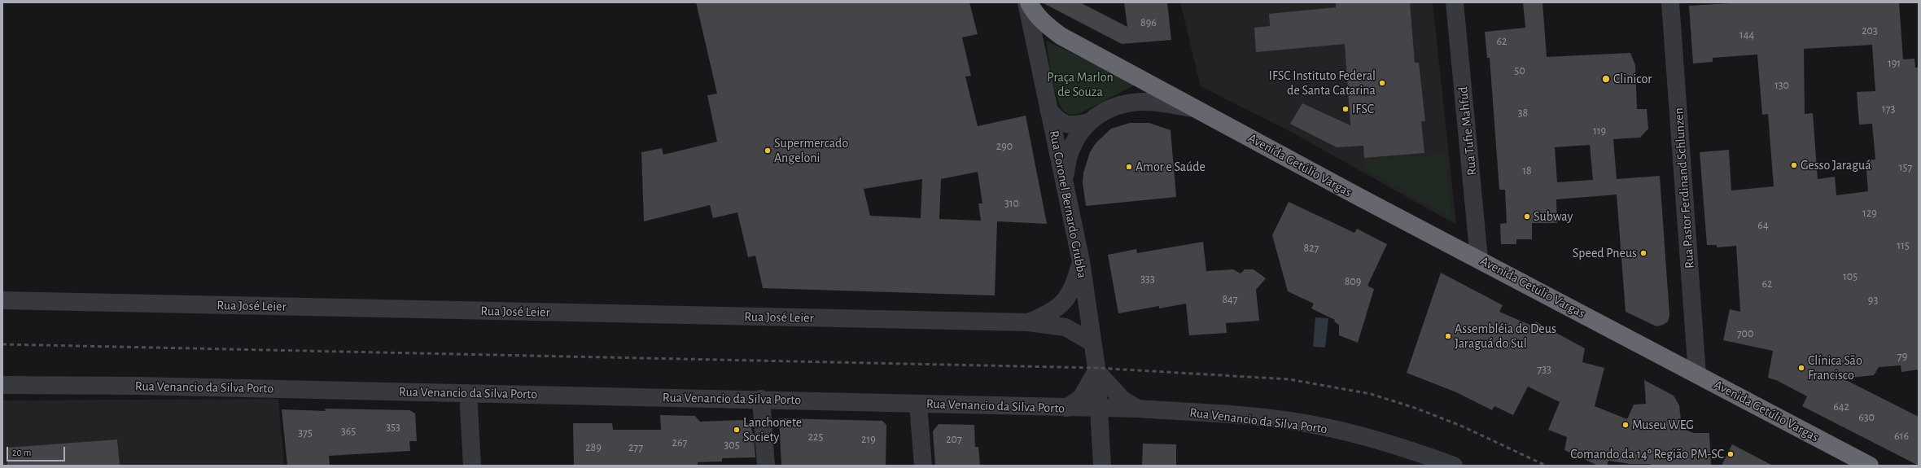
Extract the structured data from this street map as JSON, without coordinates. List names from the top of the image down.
{
  "streets": {
    "highway": ["Avenida Getúlio Vargas"],
    "street": [
      "Rua Tufie Mahfud",
      "Rua Pastor Ferdinand Schlunzen",
      "Rua Coronel Bernardo Grubba",
      "Rua José Leier",
      "Rua Venancio da Silva Porto"
    ]
  },
  "crossings": [
    ["Rua Tufie Mahfud", "Avenida Getúlio Vargas"],
    ["Avenida Getúlio Vargas", "Rua Pastor Ferdinand Schlunzen"],
    ["Avenida Getúlio Vargas", "Rua Coronel Bernardo Grubba"],
    ["Rua Coronel Bernardo Grubba", "Rua José Leier"],
    ["Rua Coronel Bernardo Grubba", "Rua Venancio da Silva Porto"]
  ],
  "parks": ["Praça Marlon de Souza"],
  "places": [
    "Clinicor",
    "IFSC Instituto Federal de Santa Catarina",
    "IFSC",
    "Supermercado Angeloni",
    "Gesso Jaraguá",
    "Amor e Saúde",
    "Subway",
    "Speed Pneus",
    "Assembléia de Deus Jaraguá do Sul",
    "Clínica São Francisco",
    "Museu WEG",
    "Lanchonete Society",
    "Comando da 14º Região PM-SC"
  ],
  "house_numbers": [
    "896",
    "203",
    "144",
    "62",
    "191",
    "50",
    "130",
    "173",
    "38",
    "119",
    "290",
    "157",
    "18",
    "310",
    "129",
    "64",
    "115",
    "827",
    "105",
    "333",
    "809",
    "62",
    "847",
    "93",
    "700",
    "79",
    "733",
    "642",
    "630",
    "353",
    "365",
    "375",
    "616",
    "225",
    "219",
    "207",
    "267",
    "305",
    "289",
    "277"
  ],
  "scale_bar": "20 m"
}
